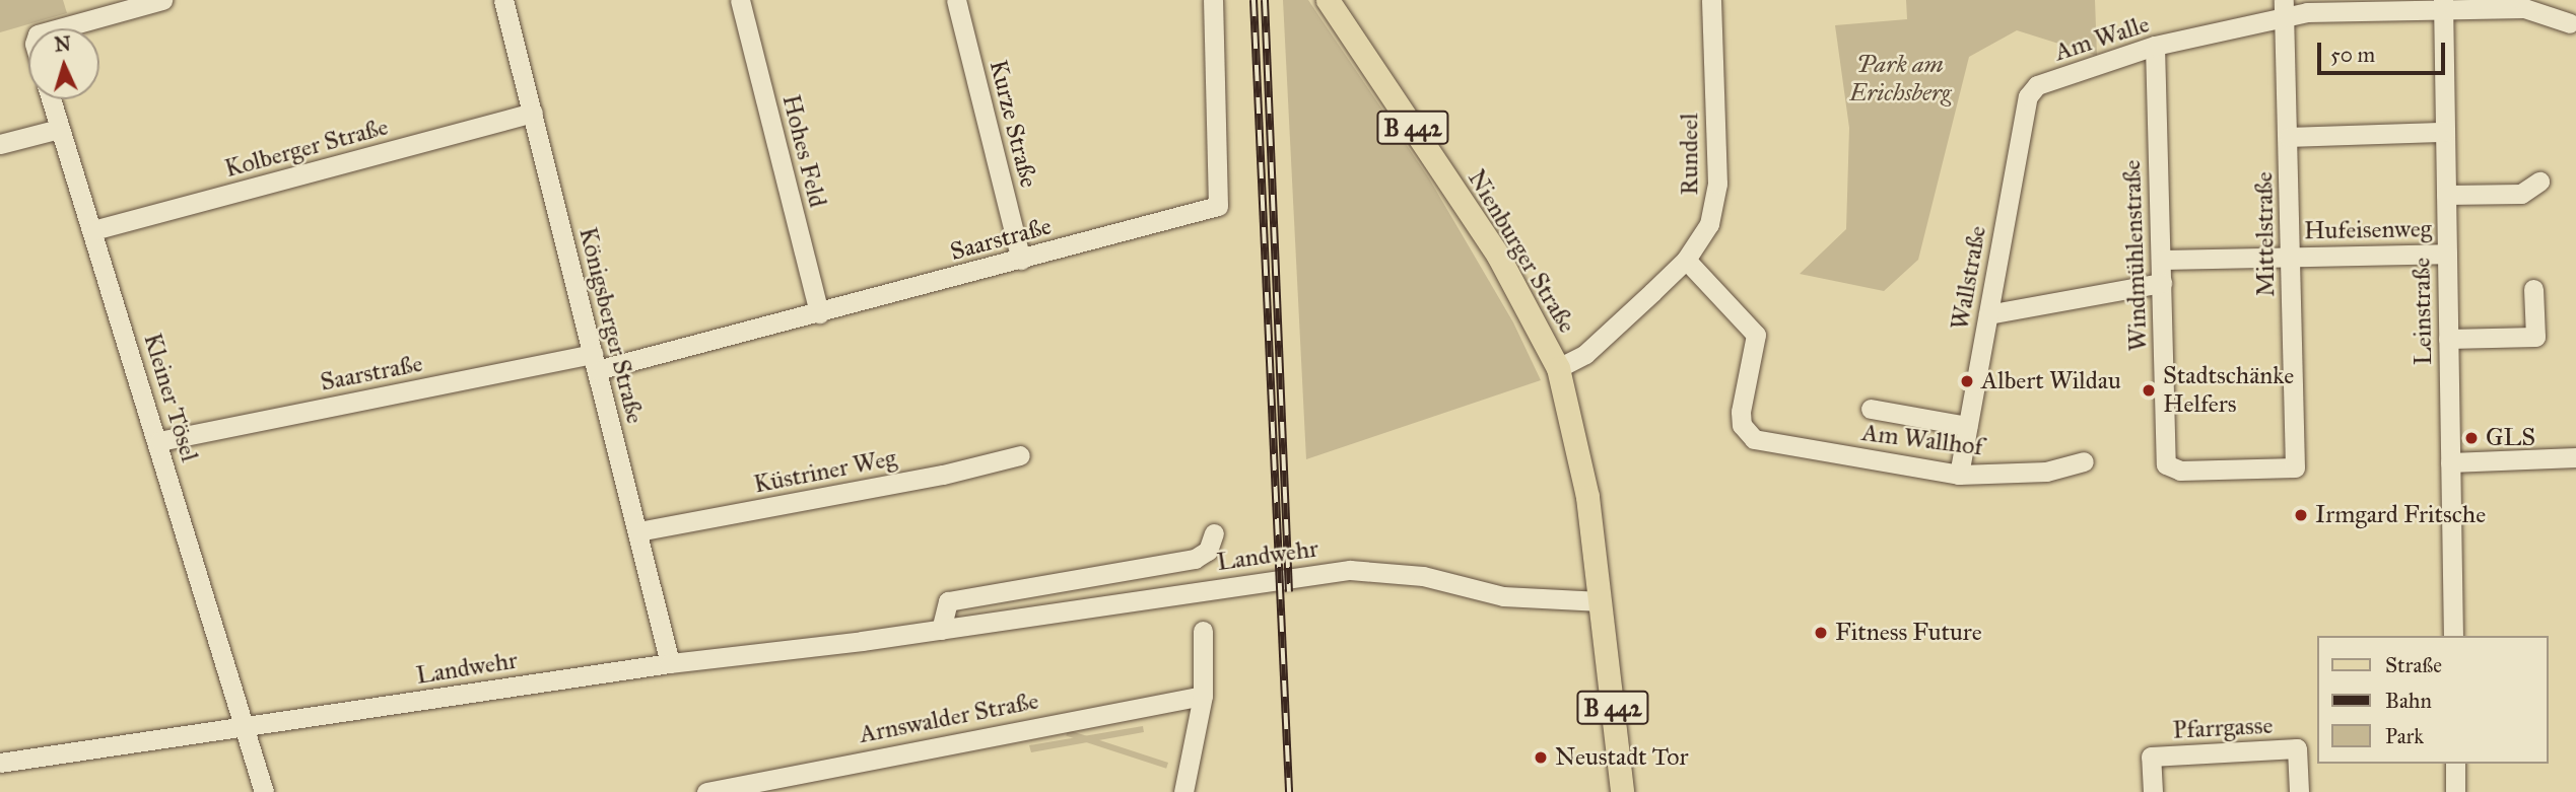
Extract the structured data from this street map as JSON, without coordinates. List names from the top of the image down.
{
  "streets": {
    "main road": ["B 442", "Nienburger Straße"],
    "street": [
      "Am Walle",
      "Kurze Straße",
      "Kolberger Straße",
      "Hohes Feld",
      "Rundeel",
      "Hufeisenweg",
      "Mittelstraße",
      "Saarstraße",
      "Windmühlenstraße",
      "Wallstraße",
      "Leinstraße",
      "Königsberger Straße",
      "Kleiner Tösel",
      "Am Wallhof",
      "Küstriner Weg",
      "Landwehr",
      "Arnswalder Straße",
      "Pfarrgasse"
    ]
  },
  "crossings": [
    ["Am Walle", "Mittelstraße"],
    ["Am Walle", "Windmühlenstraße"],
    ["Am Walle", "Wallstraße"],
    ["Am Walle", "Leinstraße"],
    ["Kurze Straße", "Saarstraße"],
    ["B 442", "Nienburger Straße"],
    ["B 442", "Landwehr"],
    ["Kolberger Straße", "Königsberger Straße"],
    ["Kolberger Straße", "Kleiner Tösel"],
    ["Hohes Feld", "Saarstraße"],
    ["Rundeel", "Nienburger Straße"],
    ["Rundeel", "Am Wallhof"],
    ["Hufeisenweg", "Mittelstraße"],
    ["Hufeisenweg", "Windmühlenstraße"],
    ["Hufeisenweg", "Leinstraße"],
    ["Mittelstraße", "Windmühlenstraße"],
    ["Saarstraße", "Königsberger Straße"],
    ["Saarstraße", "Kleiner Tösel"],
    ["Nienburger Straße", "Landwehr"],
    ["Wallstraße", "Am Wallhof"],
    ["Königsberger Straße", "Küstriner Weg"],
    ["Königsberger Straße", "Landwehr"],
    ["Kleiner Tösel", "Landwehr"]
  ],
  "parks": ["Park am Erichsberg"],
  "places": [
    "Albert Wildau",
    "Stadtschänke Helfers",
    "GLS",
    "Irmgard Fritsche",
    "Fitness Future",
    "Neustadt Tor"
  ],
  "legend": ["Straße", "Bahn", "Park"],
  "scale_bar": "50 m",
  "north": "top"
}
